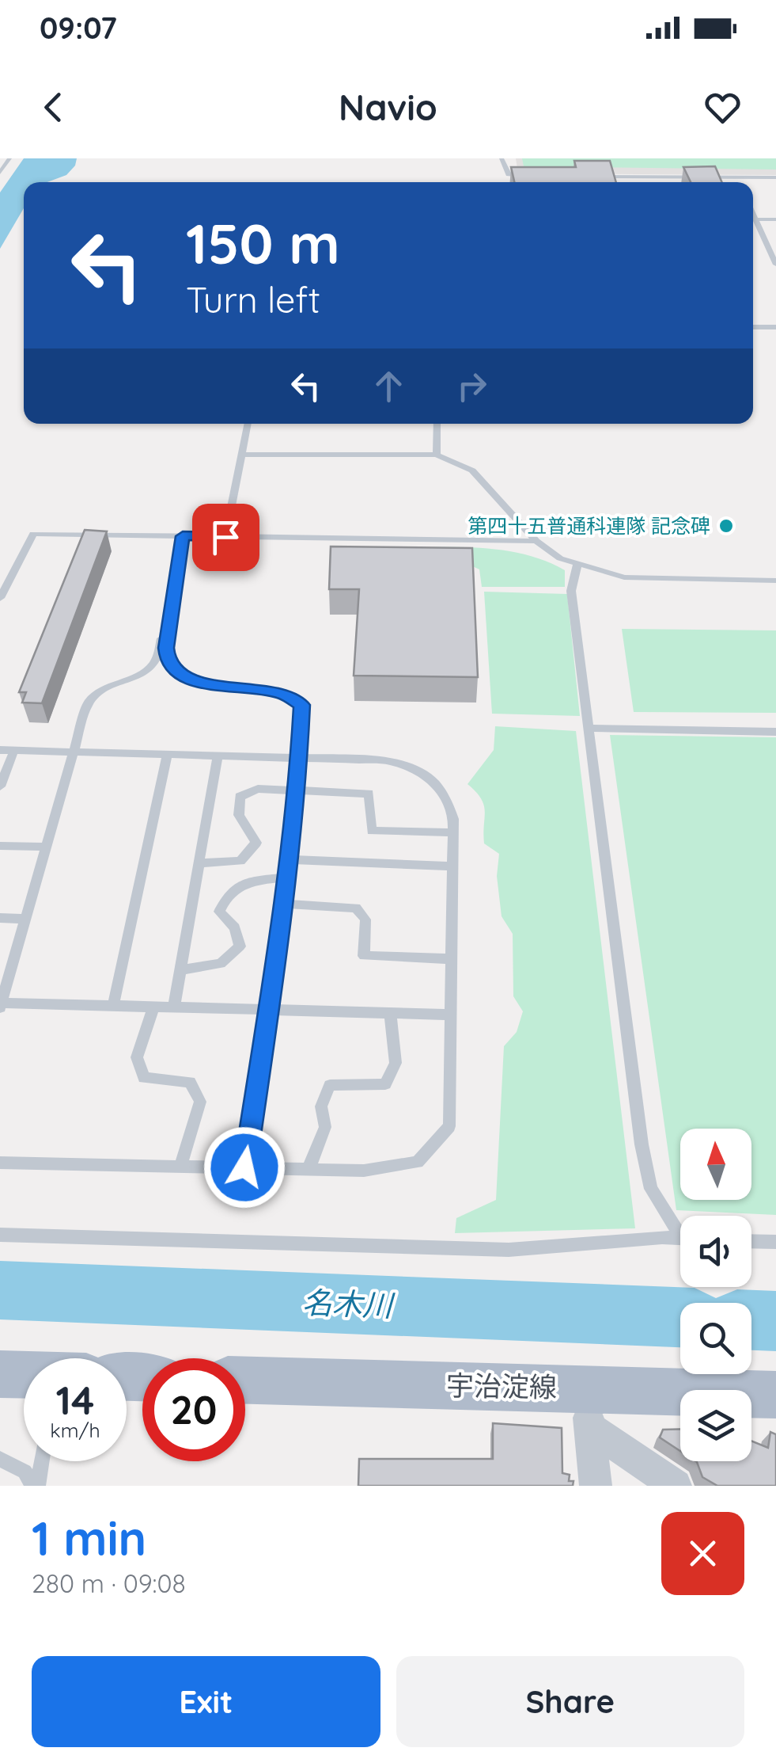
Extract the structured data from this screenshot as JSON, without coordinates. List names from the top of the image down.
{
  "streets": {
    "main road": ["宇治淀線"]
  },
  "water": ["名木川"],
  "places": ["第四十五普通科連隊 記念碑"],
  "north": "top",
  "page": {
    "status": "09:07",
    "header": "Navio",
    "turn": ["150 m", "Turn left"],
    "speed": "14 km/h",
    "limit": "20",
    "heading": ["1 min", "280 m · 09:08"],
    "buttons": ["Exit", "Share"]
  }
}
